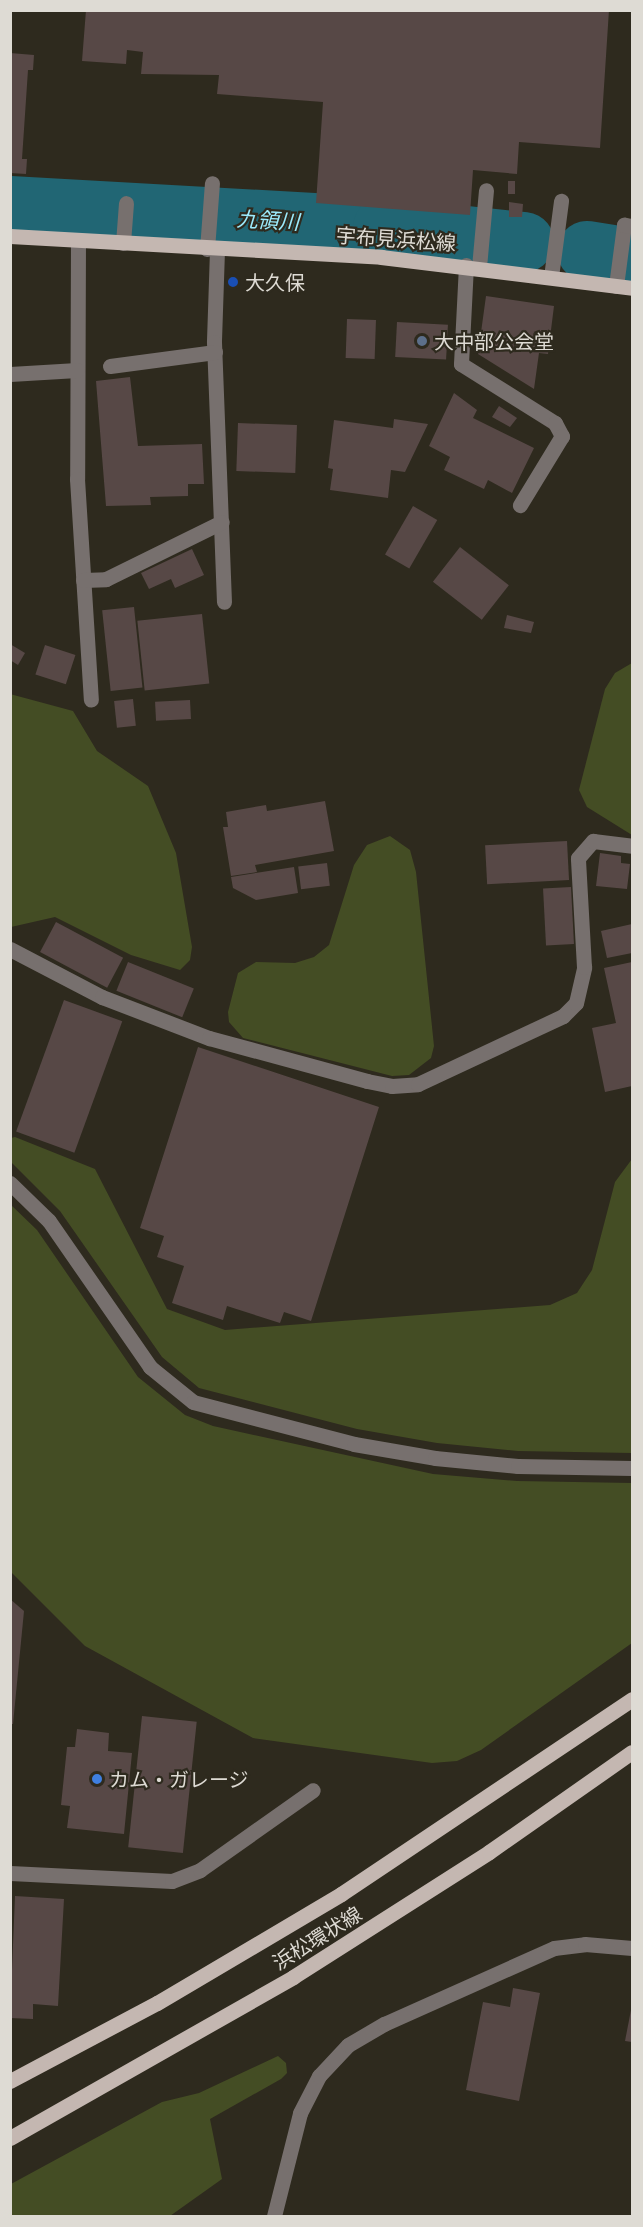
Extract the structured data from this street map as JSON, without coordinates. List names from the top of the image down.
{
  "streets": {
    "main road": ["宇布見浜松線", "浜松環状線"]
  },
  "water": ["九領川"],
  "places": ["大久保", "大中部公会堂", "カム・ガレージ"]
}
